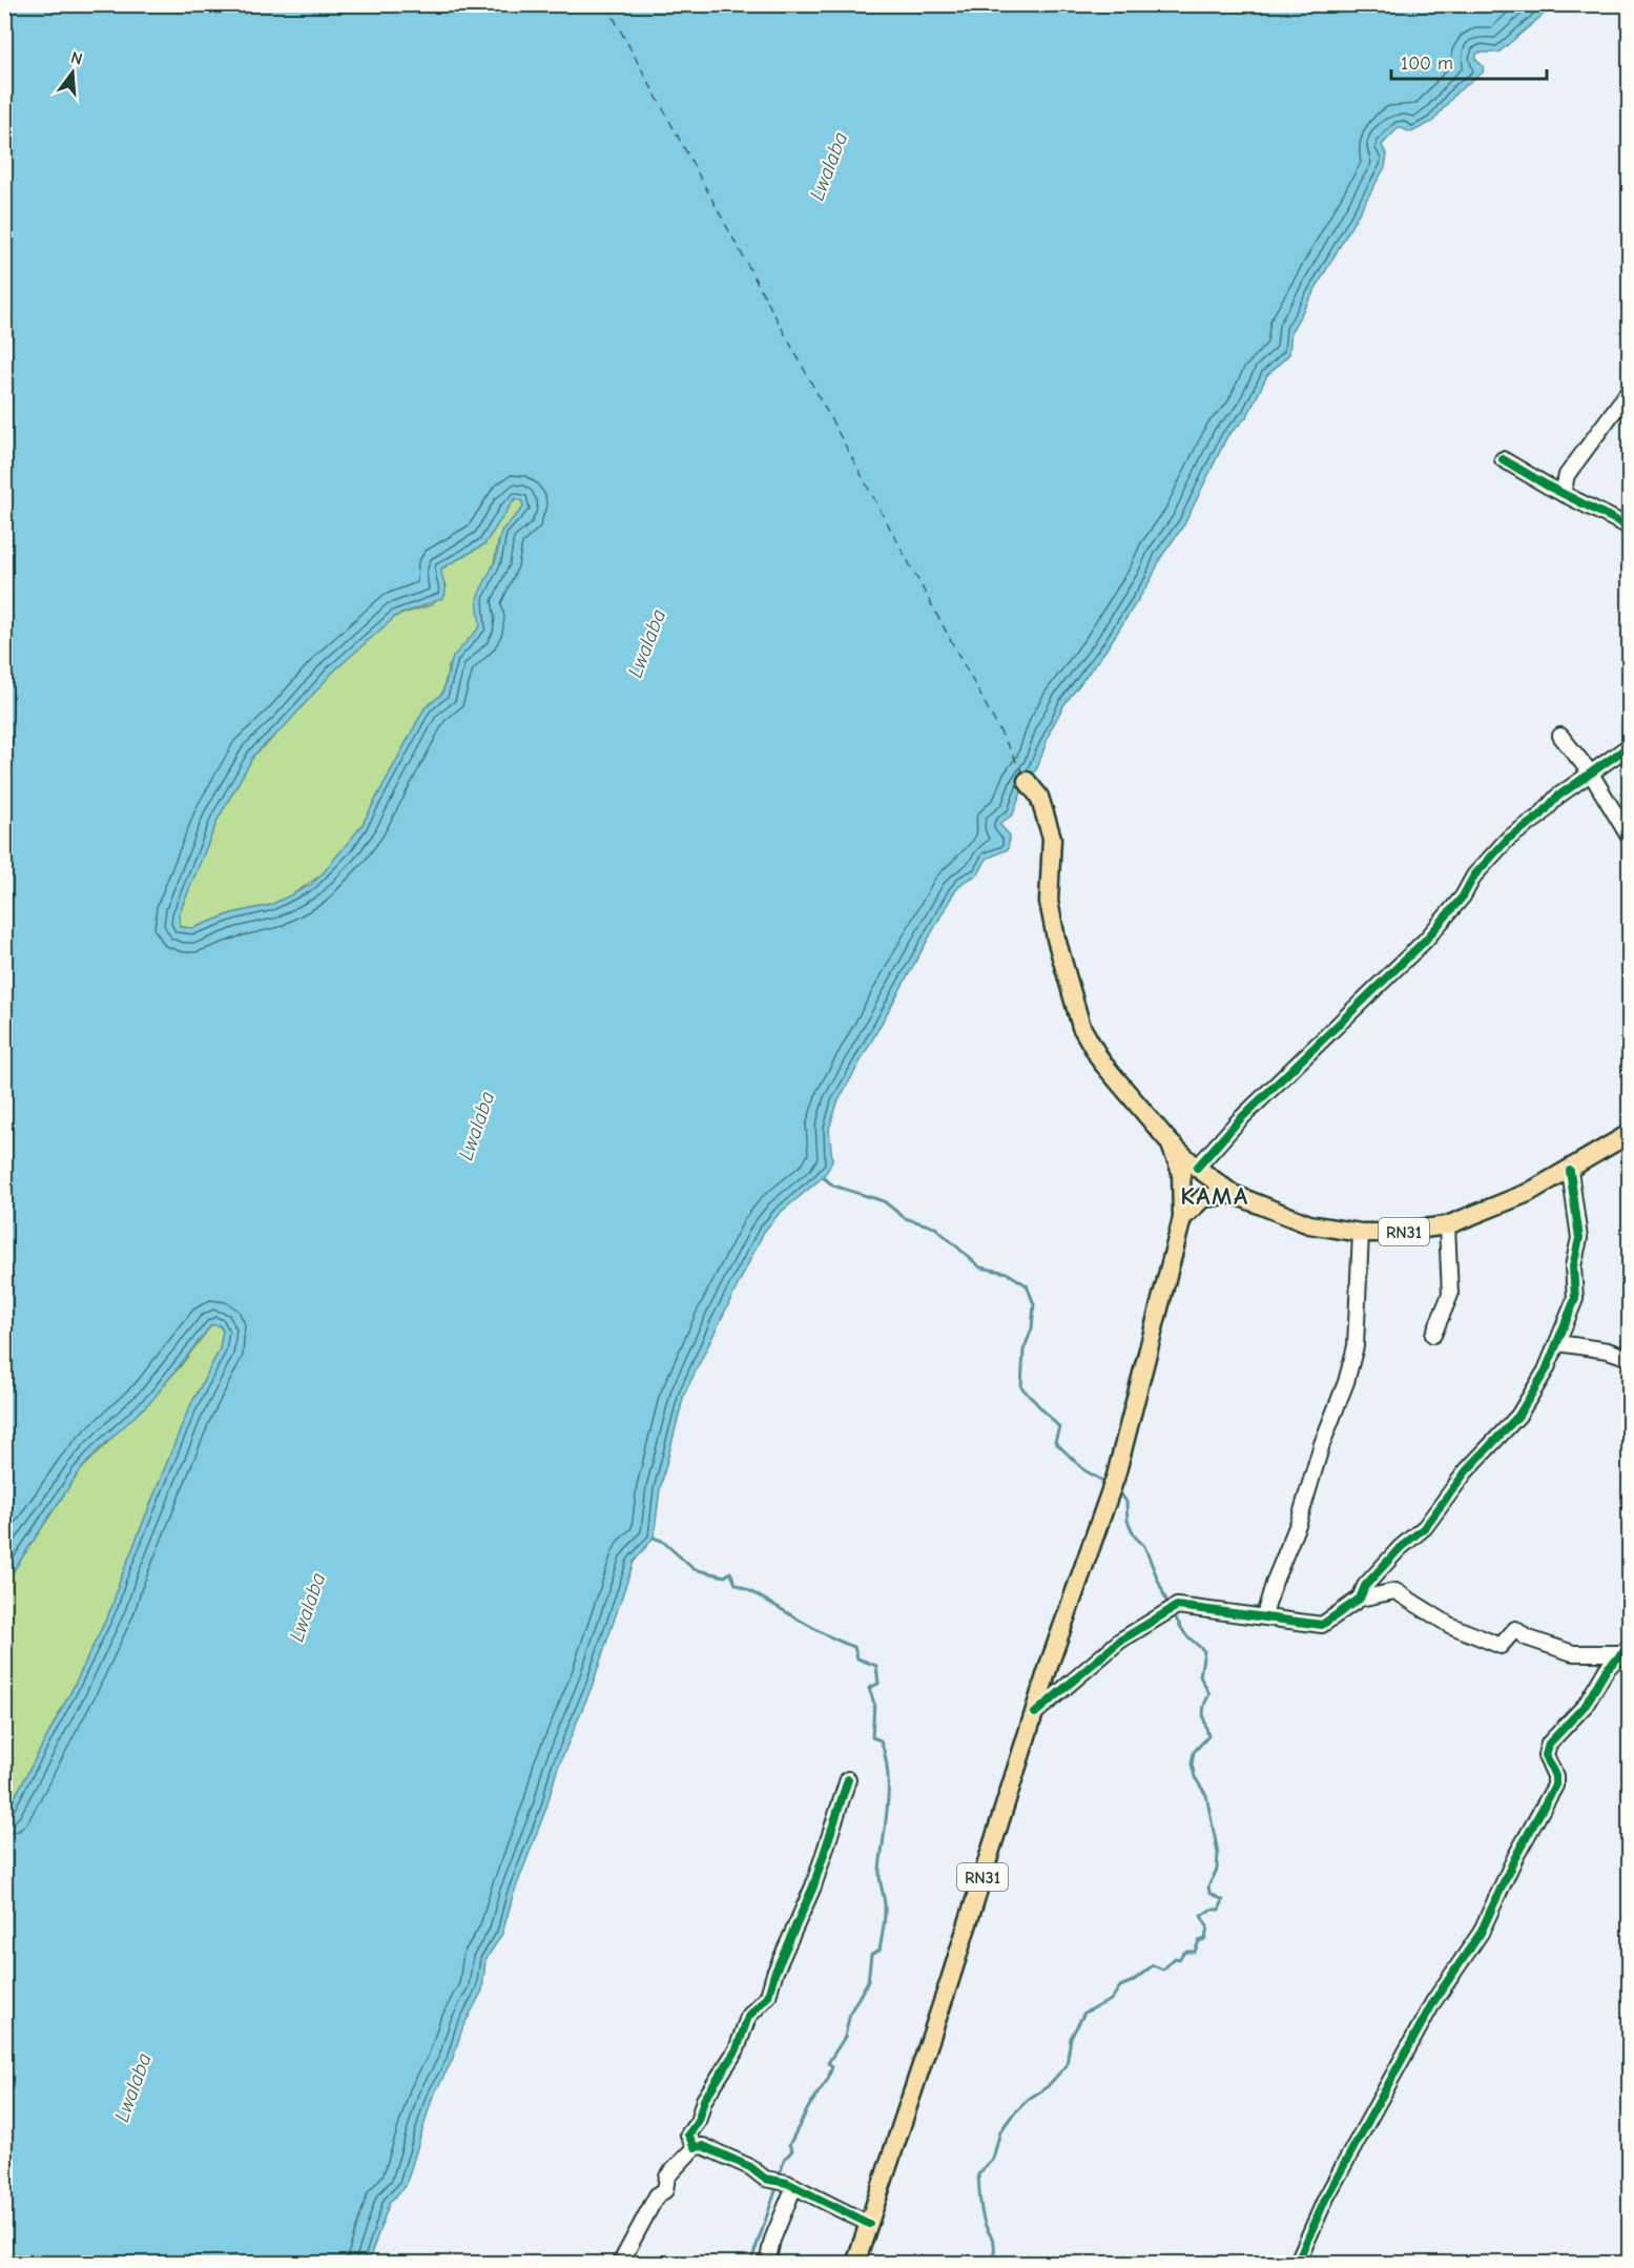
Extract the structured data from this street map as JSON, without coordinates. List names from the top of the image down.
{
  "streets": {
    "main road": ["RN31"]
  },
  "districts": ["KAMA"],
  "water": ["Lwalaba"],
  "scale_bar": "100 m",
  "north": "top"
}
